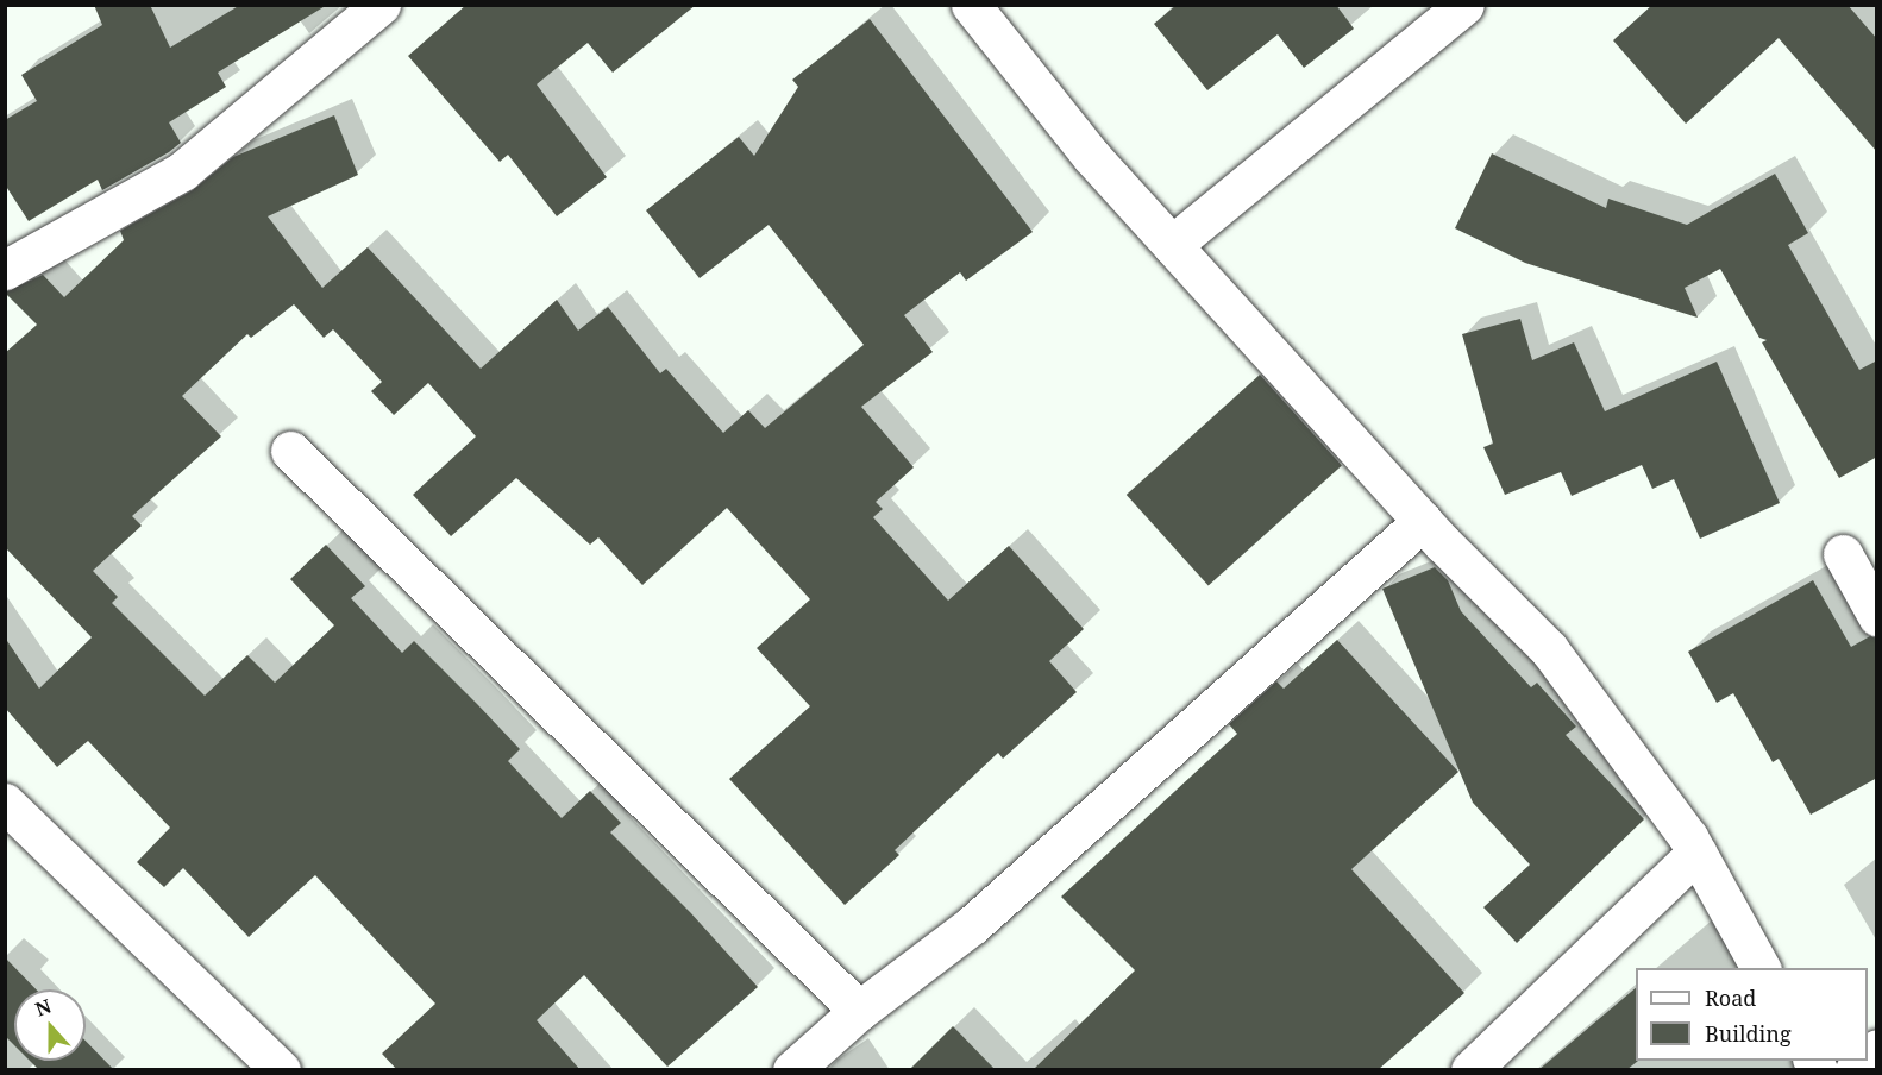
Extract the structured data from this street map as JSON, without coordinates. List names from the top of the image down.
{
  "legend": ["Road", "Building"],
  "north": "top"
}
